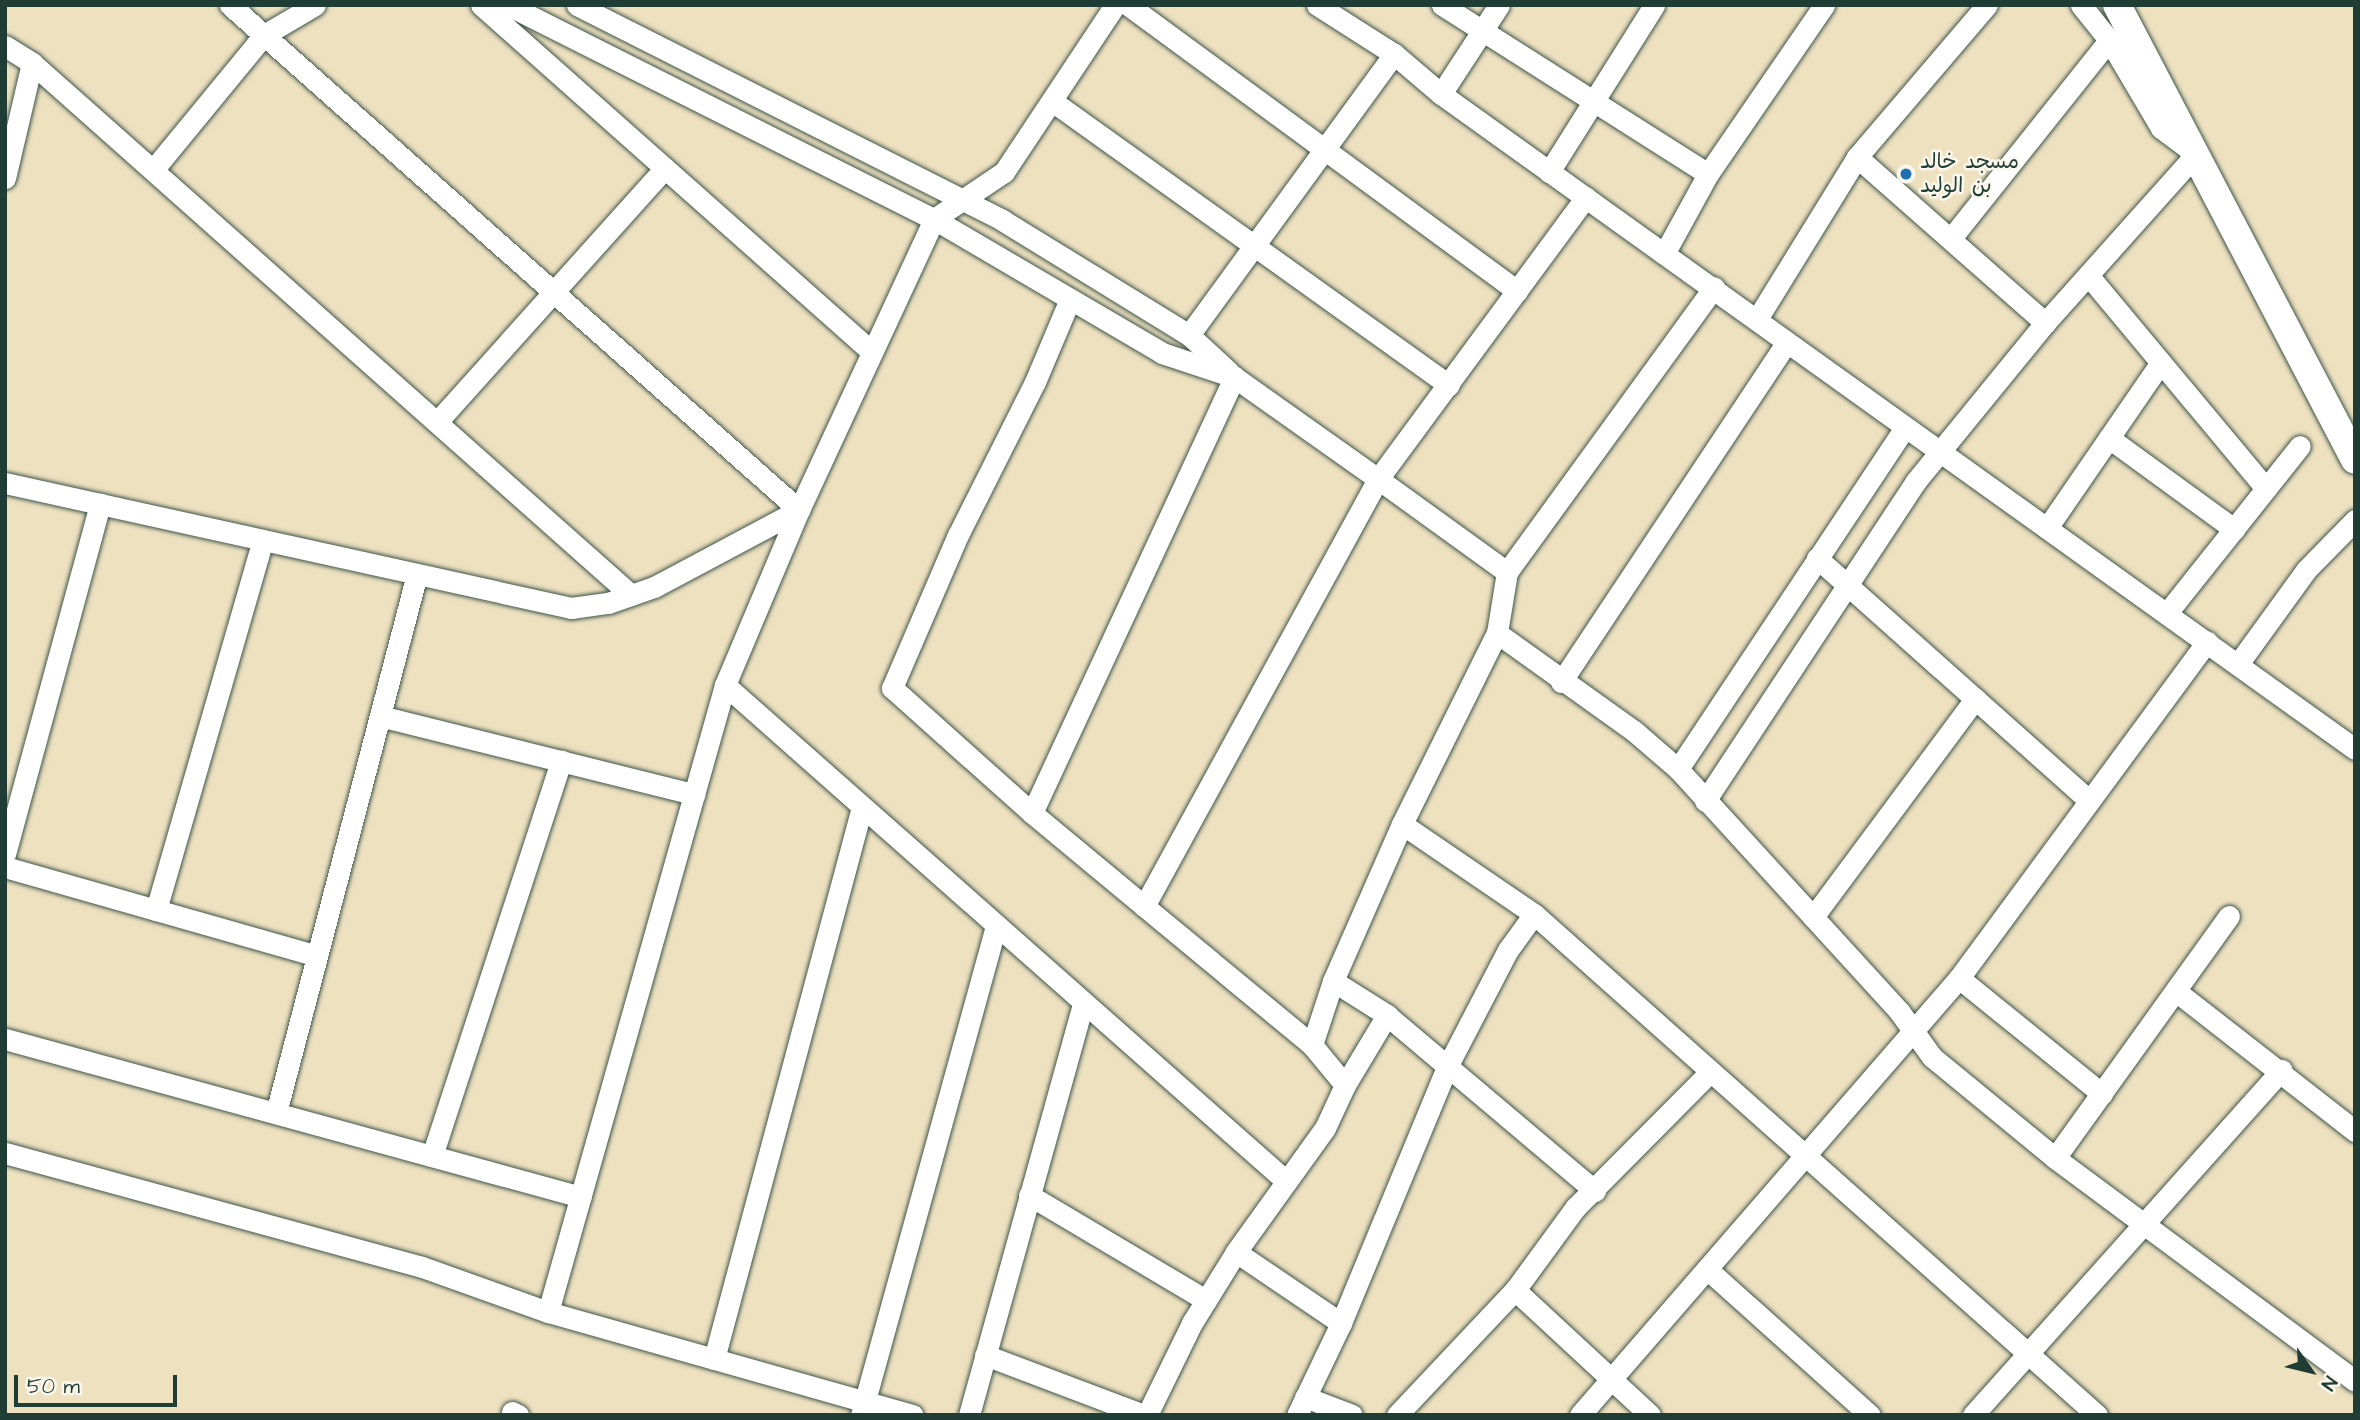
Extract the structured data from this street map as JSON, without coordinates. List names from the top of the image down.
{
  "places": ["مسجد خالد بن الوليد"],
  "scale_bar": "50 m",
  "north": "bottom right"
}
